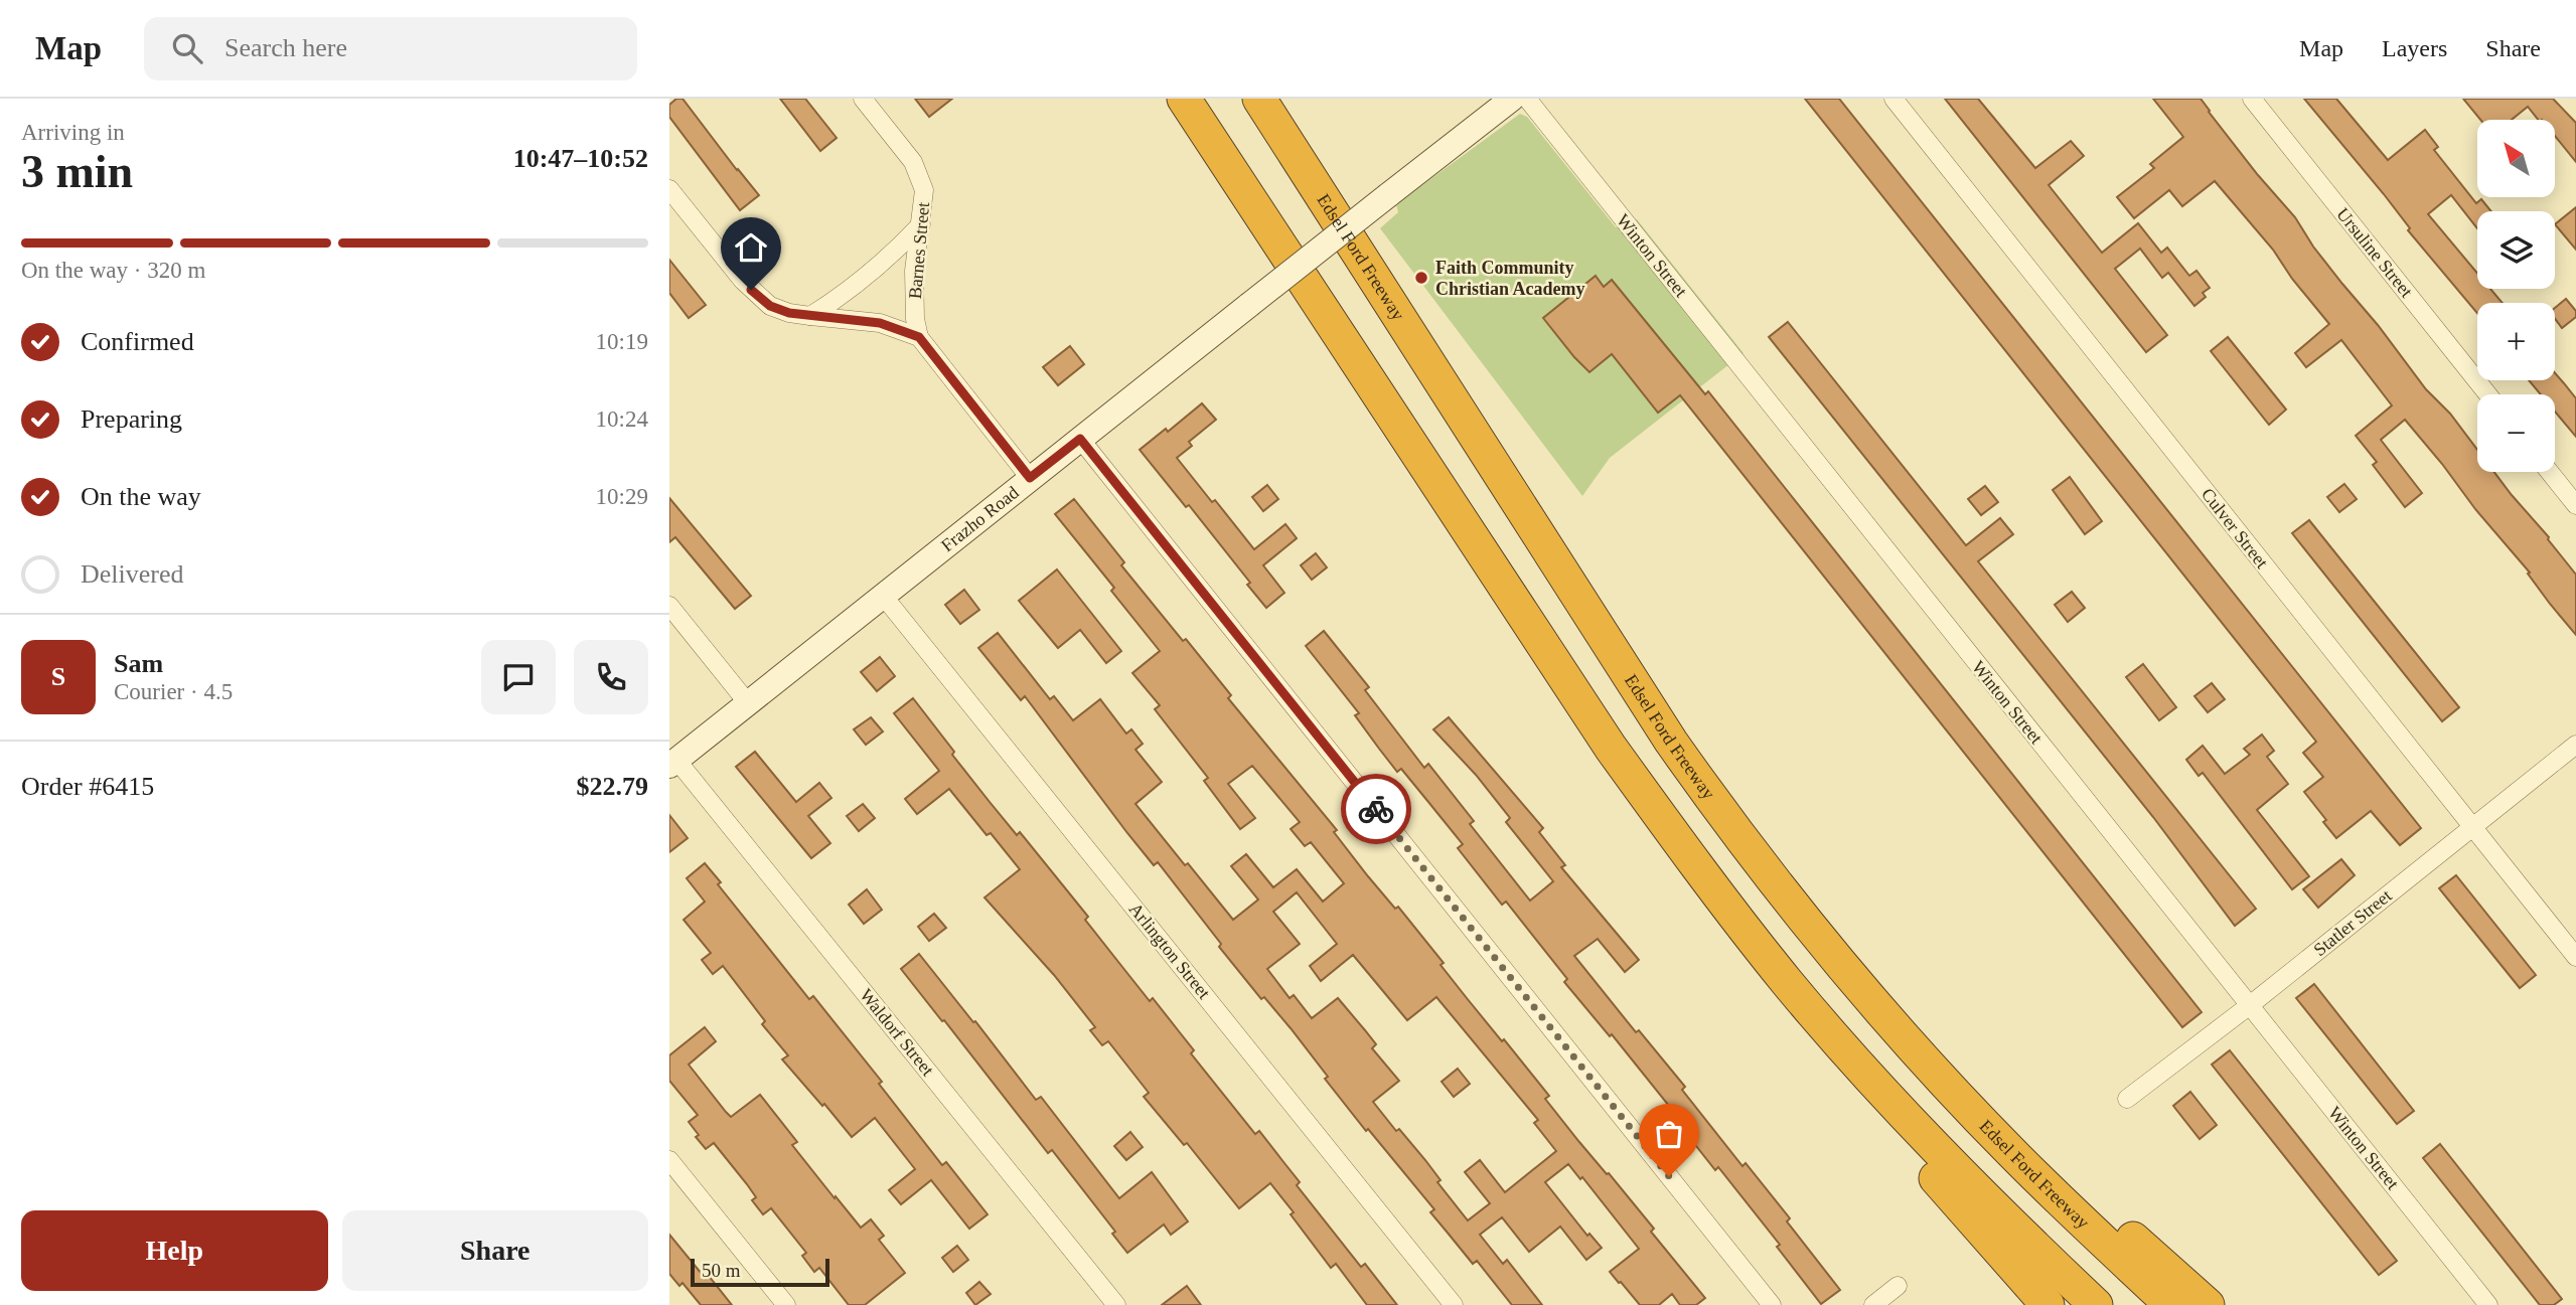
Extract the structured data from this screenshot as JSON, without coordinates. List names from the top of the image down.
{
  "streets": {
    "highway": ["Edsel Ford Freeway"],
    "street": [
      "Barnes Street",
      "Ursuline Street",
      "Winton Street",
      "Frazho Road",
      "Culver Street",
      "Statler Street",
      "Arlington Street",
      "Waldorf Street"
    ]
  },
  "crossings": [
    ["Winton Street", "Statler Street"],
    ["Frazho Road", "Arlington Street"],
    ["Frazho Road", "Waldorf Street"],
    ["Culver Street", "Statler Street"]
  ],
  "places": ["Faith Community Christian Academy"],
  "scale_bar": "50 m",
  "north": "top left",
  "page": {
    "header": "Map",
    "search": "Search here",
    "nav": ["Map", "Layers", "Share"],
    "heading": ["3 min", "Arriving in", "10:47–10:52"],
    "panel": [
      "Sam",
      "Courier · 4.5",
      "Order #6415",
      "$22.79"
    ],
    "map_buttons": ["+", "−"],
    "bar": "On the way · 320 m",
    "list": [
      ["Confirmed", "10:19"],
      ["Preparing", "10:24"],
      ["On the way", "10:29"],
      "Delivered"
    ],
    "round": "S",
    "buttons": ["Help", "Share"],
    "scale": "50 m"
  }
}
